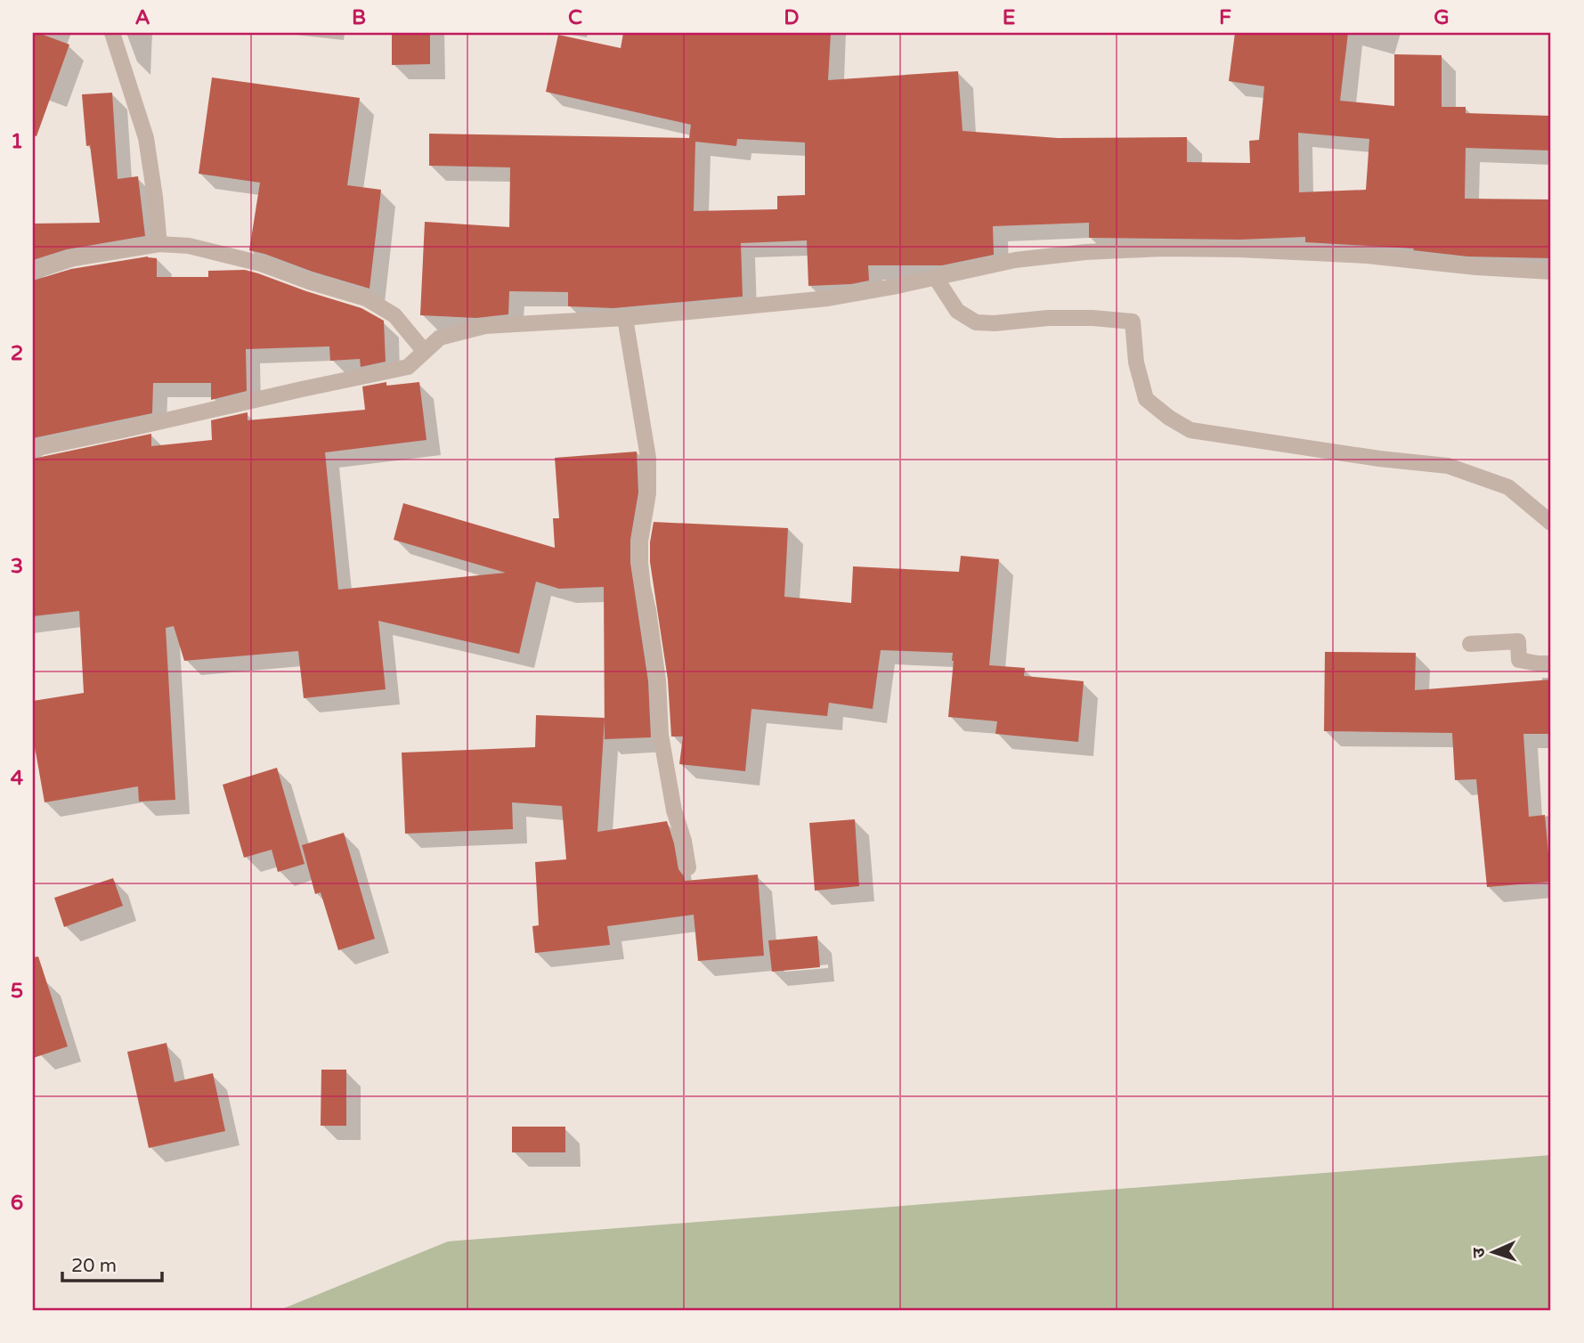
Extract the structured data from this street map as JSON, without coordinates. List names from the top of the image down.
{
  "scale_bar": "20 m",
  "north": "left",
  "grid": {
    "columns": [
      "A",
      "B",
      "C",
      "D",
      "E",
      "F",
      "G"
    ],
    "rows": [
      "1",
      "2",
      "3",
      "4",
      "5",
      "6"
    ]
  }
}
